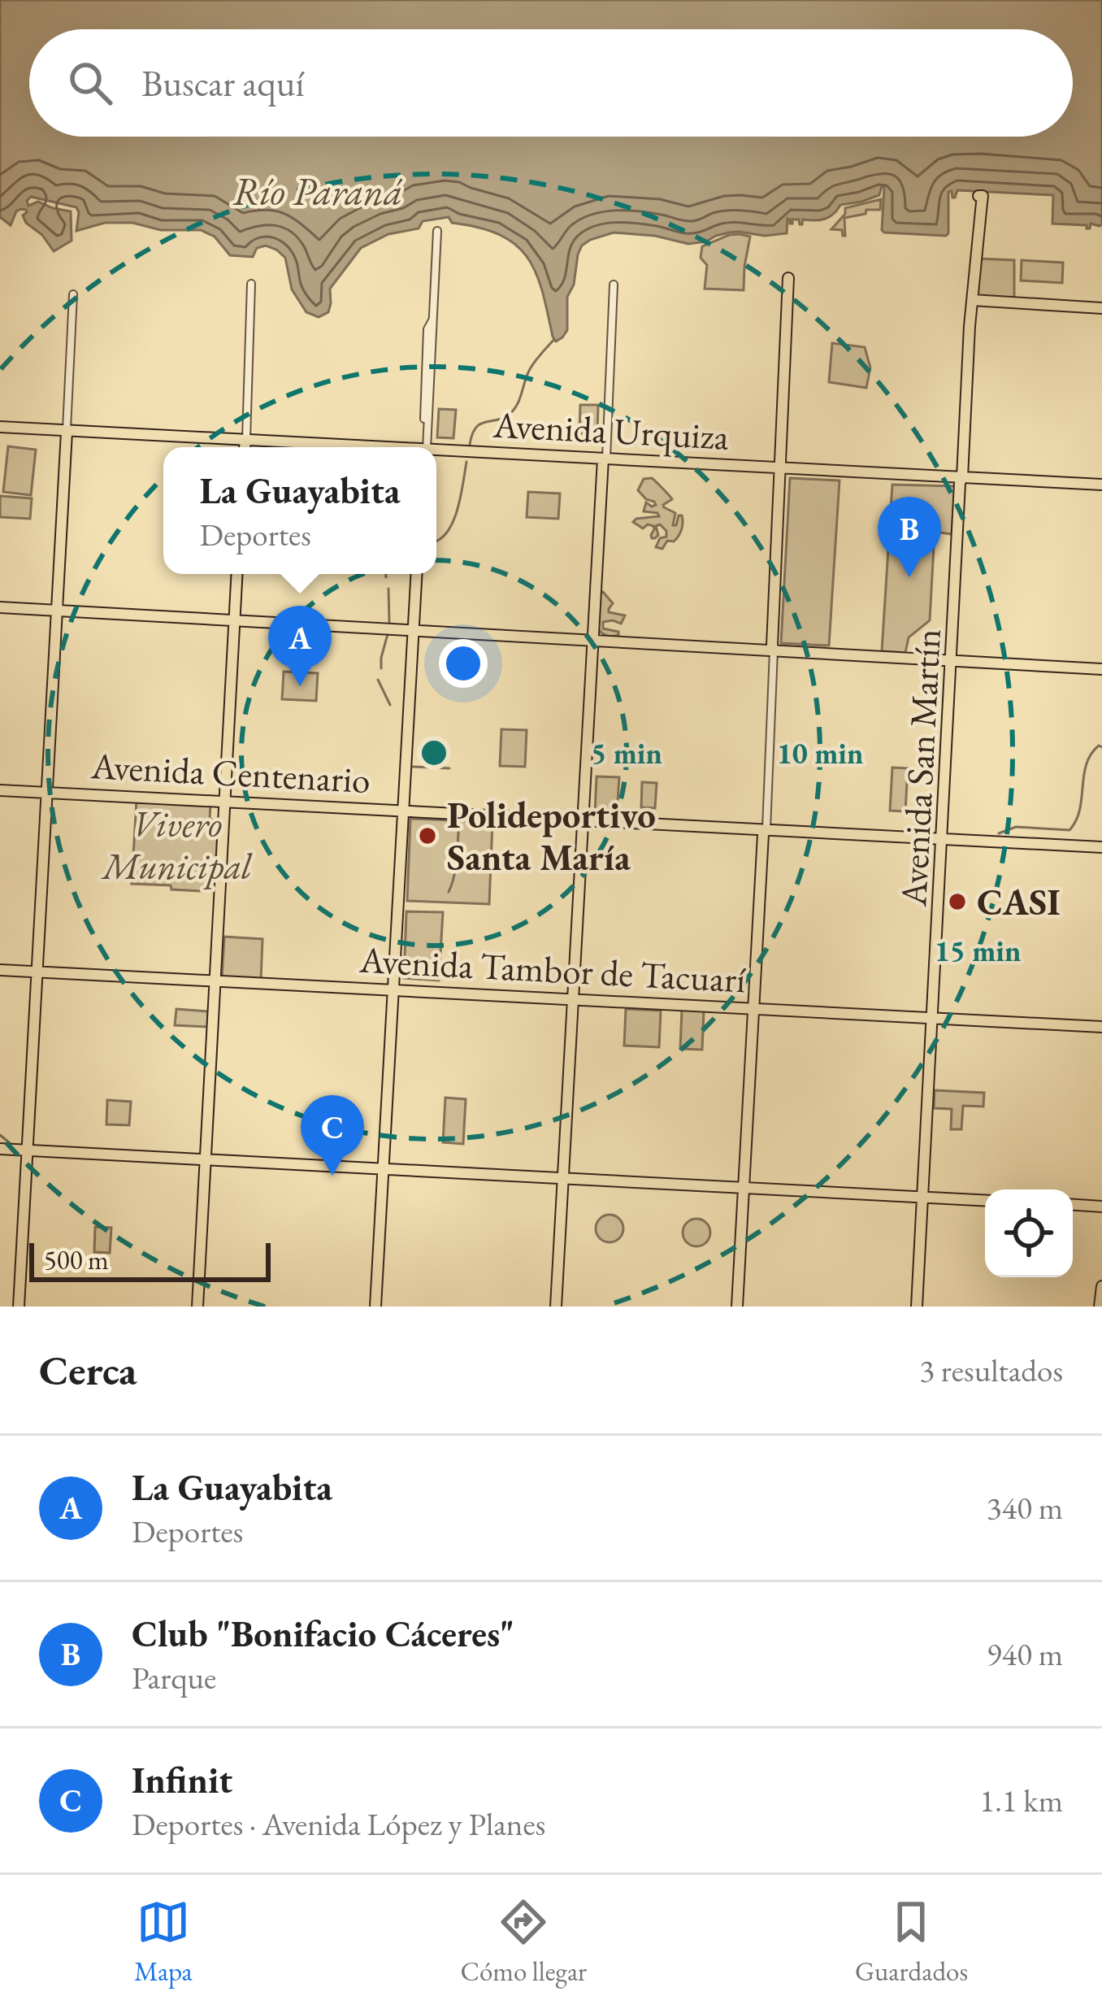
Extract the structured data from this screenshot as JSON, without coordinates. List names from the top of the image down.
{
  "streets": {
    "main road": [
      "Avenida Urquiza",
      "Avenida San Martín",
      "Avenida Centenario",
      "Avenida Tambor de Tacuarí"
    ]
  },
  "crossings": [
    ["Avenida Urquiza", "Avenida San Martín"],
    ["Avenida San Martín", "Avenida Centenario"],
    ["Avenida San Martín", "Avenida Tambor de Tacuarí"]
  ],
  "water": ["Río Paraná"],
  "parks": ["Vivero Municipal"],
  "places": ["Polideportivo Santa María", "CASI"],
  "scale_bar": "500 m",
  "page": {
    "search": "Buscar aquí",
    "popup": ["La Guayabita", "Deportes"],
    "pins": ["B", "A", "C"],
    "scale": "500 m",
    "heading": ["Cerca", "3 resultados"],
    "list": [
      {
        "mark": "A",
        "name": "La Guayabita",
        "note": "Deportes",
        "value": "340 m"
      },
      {
        "mark": "B",
        "name": "Club \"Bonifacio Cáceres\"",
        "note": "Parque",
        "value": "940 m"
      },
      {
        "mark": "C",
        "name": "Infinit",
        "note": "Deportes · Avenida López y Planes",
        "value": "1.1 km"
      }
    ],
    "nav": ["Mapa", "Cómo llegar", "Guardados"]
  },
  "rings": ["5 min", "10 min", "15 min"]
}
